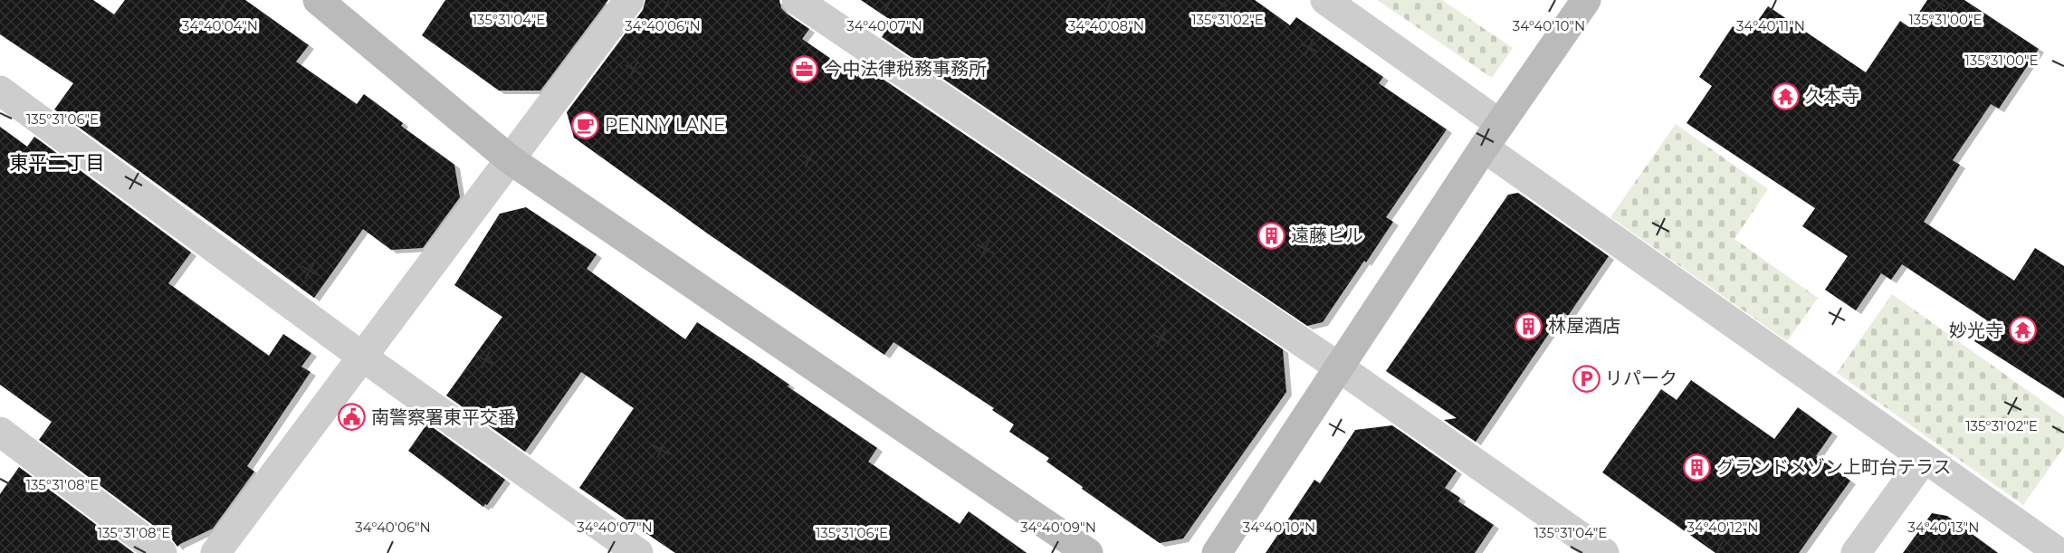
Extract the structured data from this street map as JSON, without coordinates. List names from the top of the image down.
{
  "districts": ["東平二丁目"],
  "places": {
    "office": ["今中法律税務事務所"],
    "temple": ["久本寺", "妙光寺"],
    "cafe": ["PENNY LANE"],
    "building": ["遠藤ビル", "林屋酒店", "グランドメゾン上町台テラス"],
    "parking": ["リパーク"],
    "public building": ["南警察署東平交番"]
  },
  "coordinates": [
    "135°31'04\"E",
    "135°31'02\"E",
    "135°31'00\"E",
    "34°40'04\"N",
    "34°40'06\"N",
    "34°40'07\"N",
    "34°40'08\"N",
    "34°40'10\"N",
    "34°40'11\"N",
    "135°31'06\"E",
    "135°31'08\"E",
    "34°40'09\"N",
    "34°40'12\"N",
    "34°40'13\"N"
  ]
}
